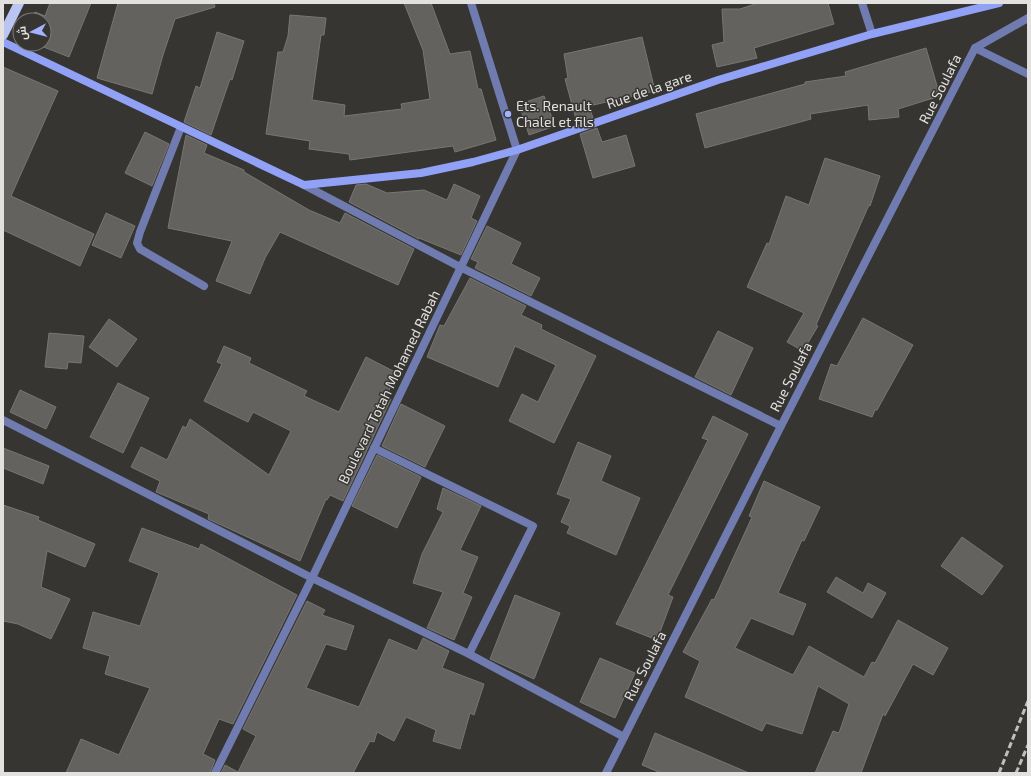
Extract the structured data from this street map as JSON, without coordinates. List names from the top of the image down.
{
  "streets": {
    "main road": ["Rue de la gare"],
    "street": ["Rue Soulafa", "Boulevard Totah Mohamed Rabah"]
  },
  "crossings": [
    ["Rue de la gare", "Boulevard Totah Mohamed Rabah"]
  ],
  "places": ["Ets. Renault Chalel et fils"],
  "north": "left"
}
